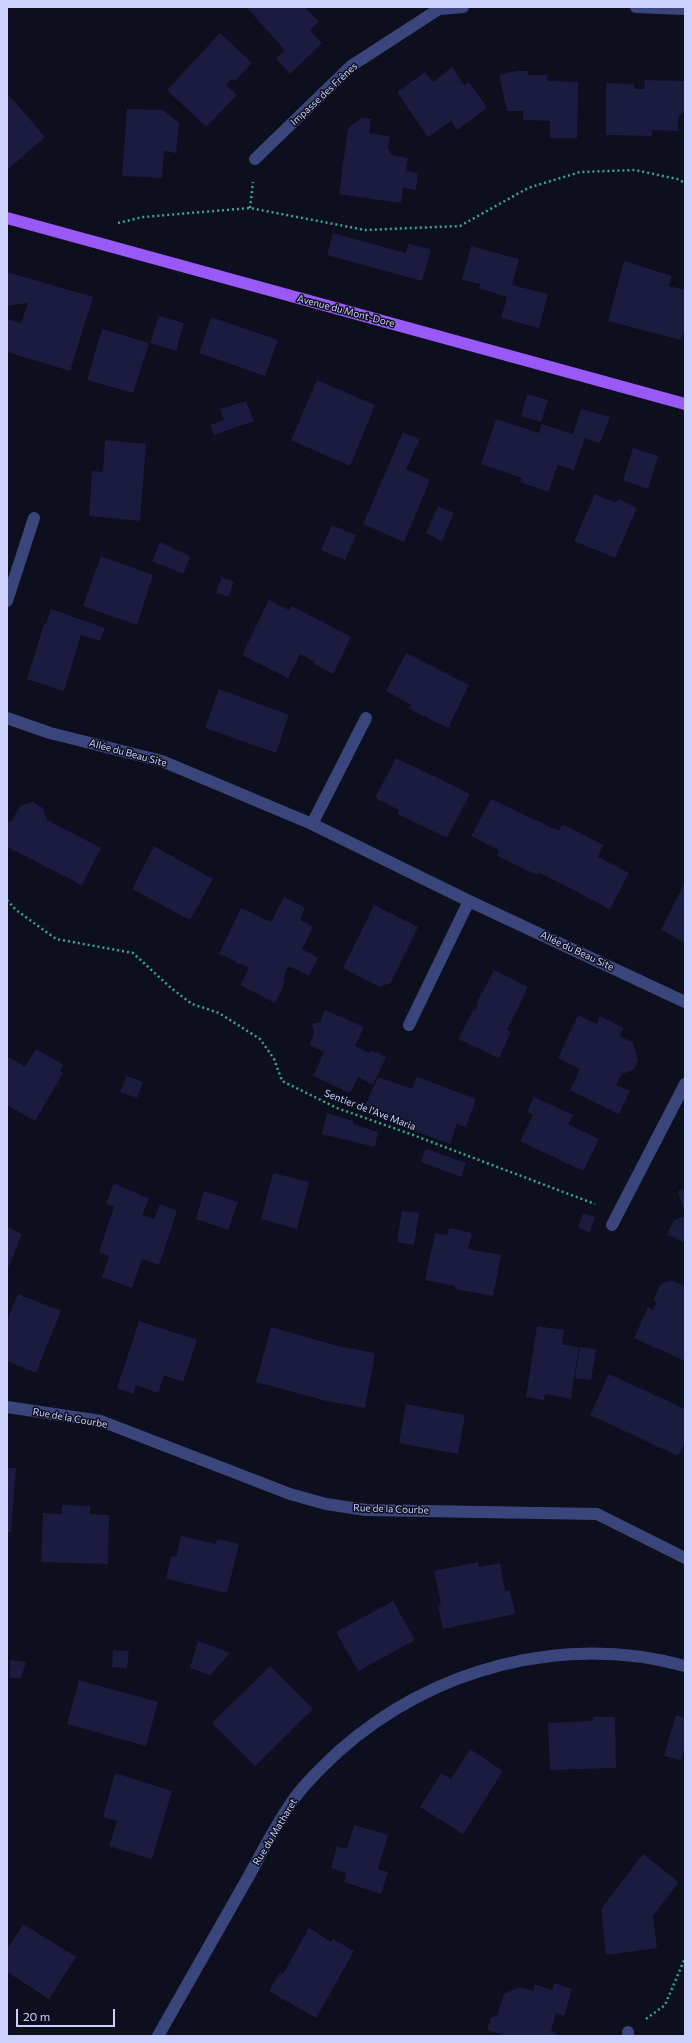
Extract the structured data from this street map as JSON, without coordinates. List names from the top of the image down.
{
  "streets": {
    "main road": ["Avenue du Mont-Dore"],
    "street": [
      "Impasse des Frênes",
      "Allée du Beau Site",
      "Rue de la Courbe",
      "Rue du Matharet"
    ],
    "path": ["Sentier de l'Ave Maria"]
  },
  "scale_bar": "20 m"
}
